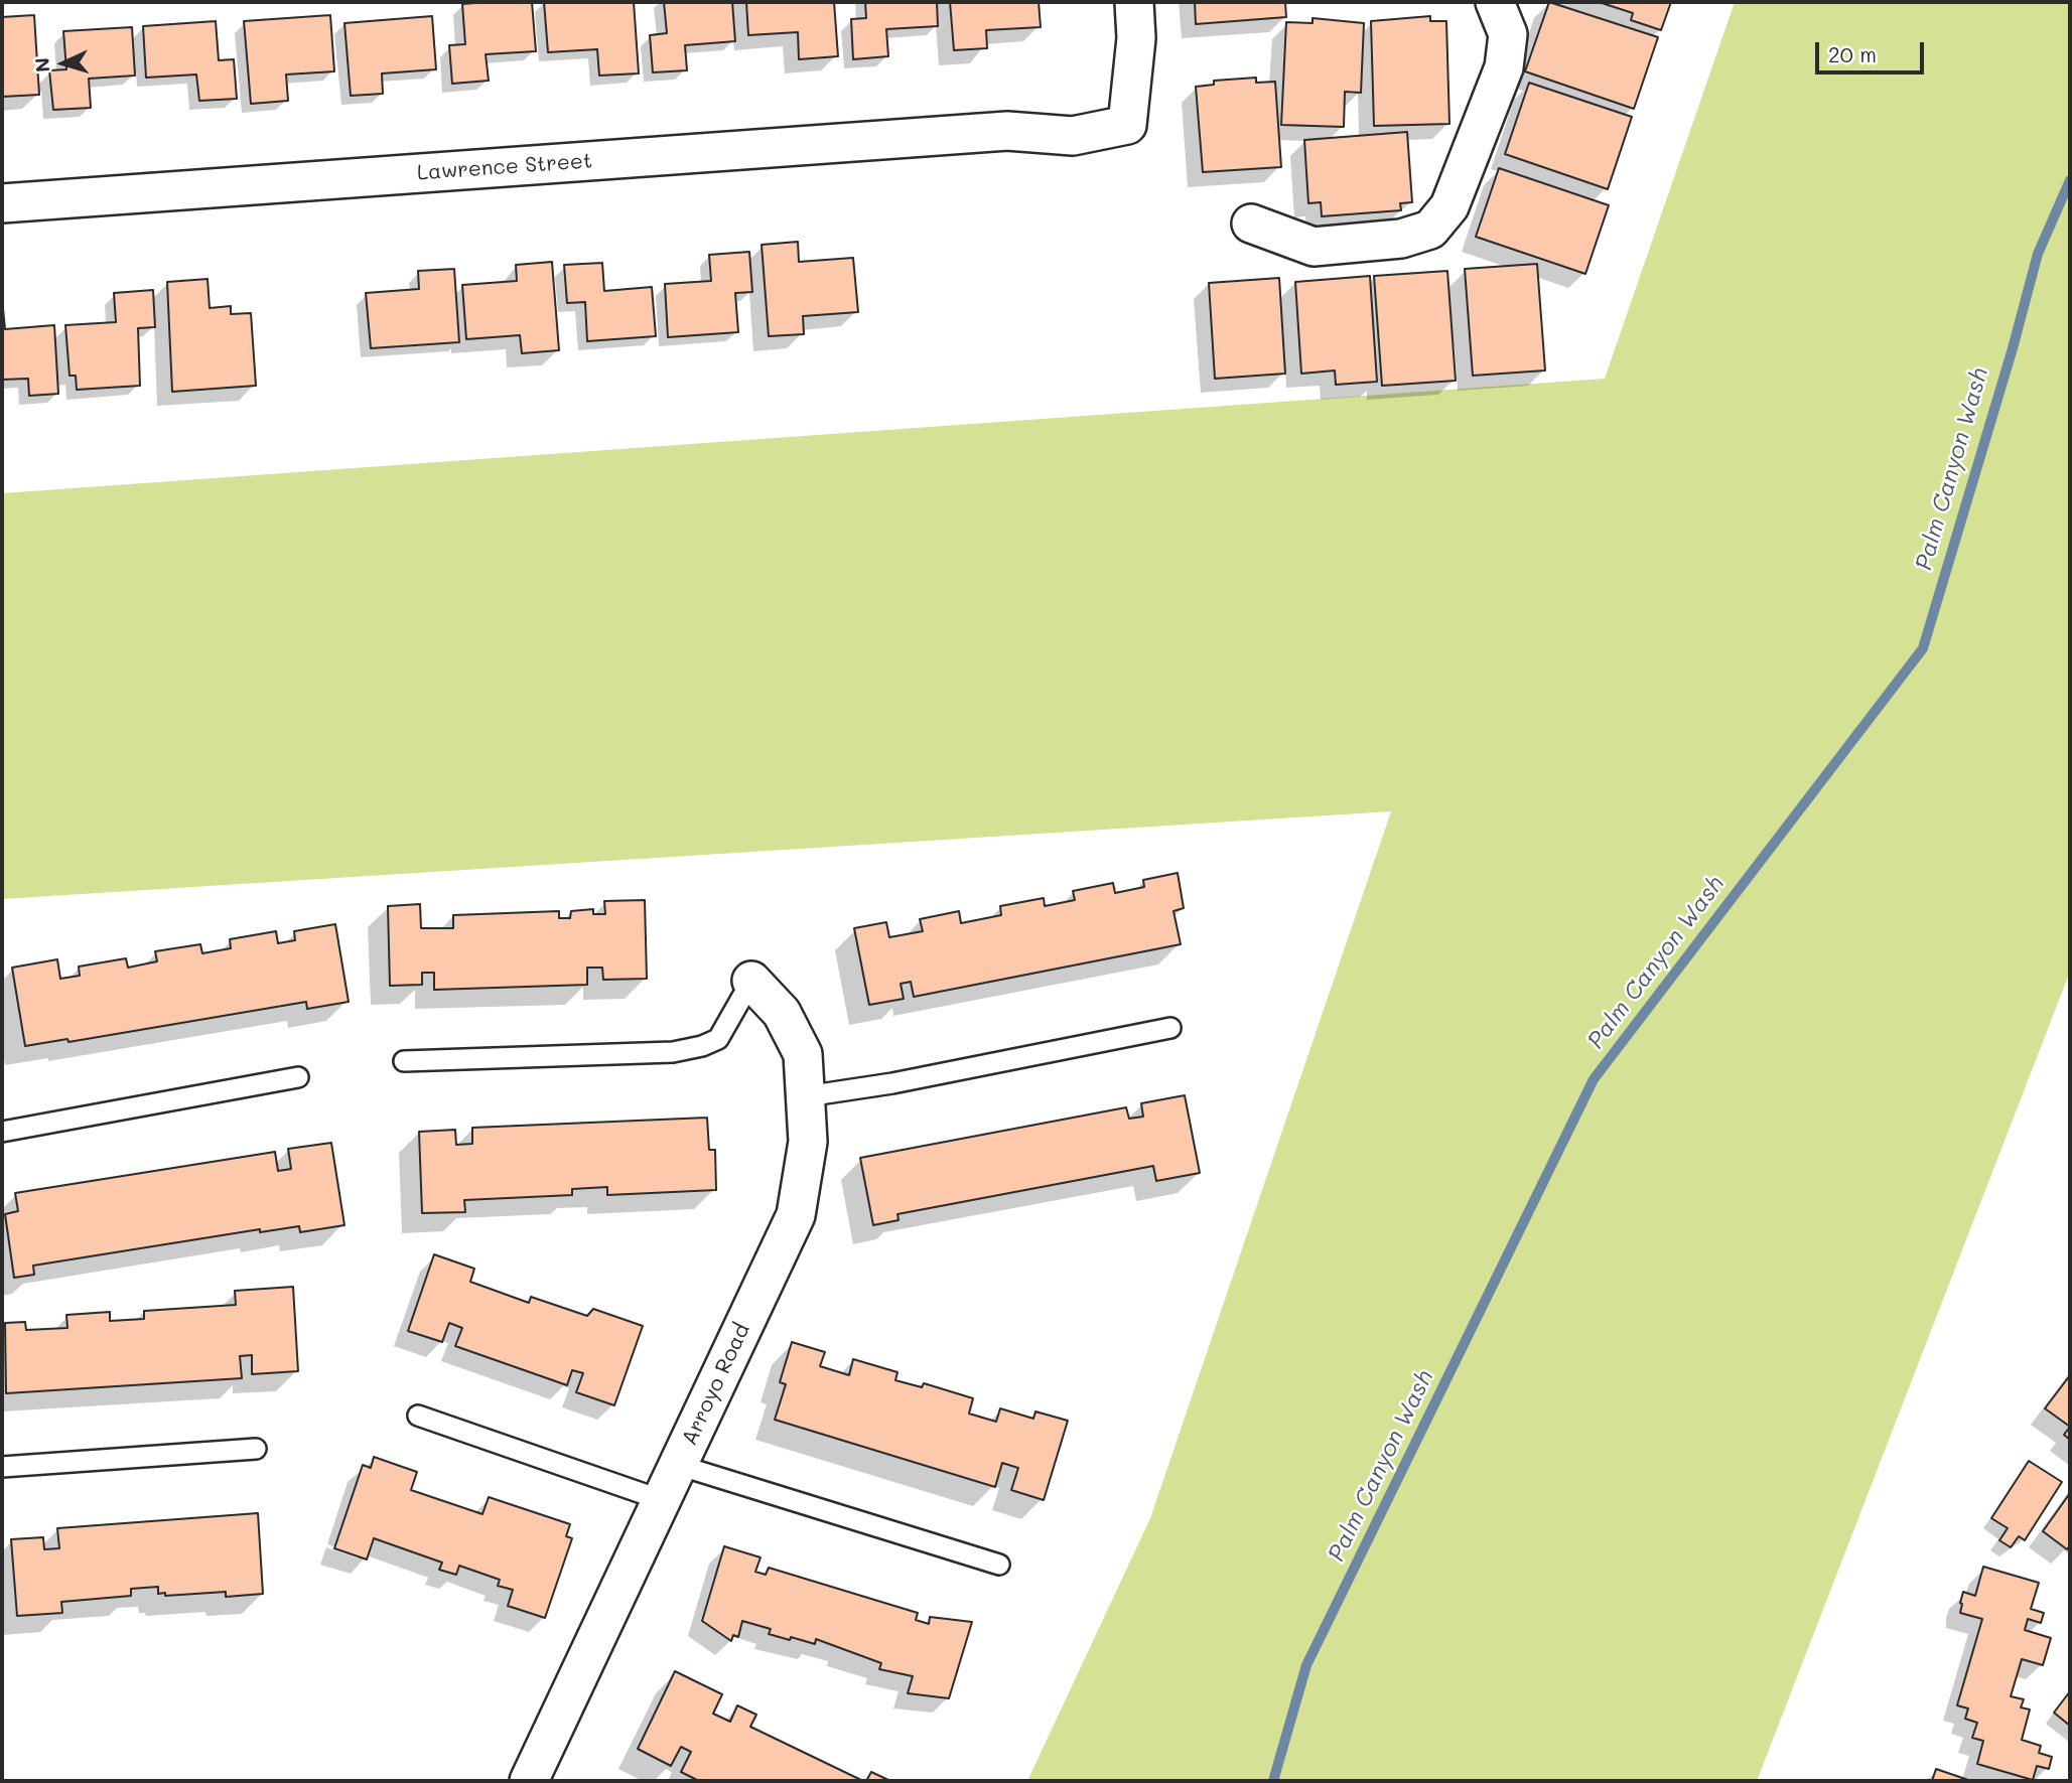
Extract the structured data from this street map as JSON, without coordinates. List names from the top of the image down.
{
  "streets": {
    "street": ["Lawrence Street", "Arroyo Road"]
  },
  "water": ["Palm Canyon Wash"],
  "scale_bar": "20 m",
  "north": "left"
}
